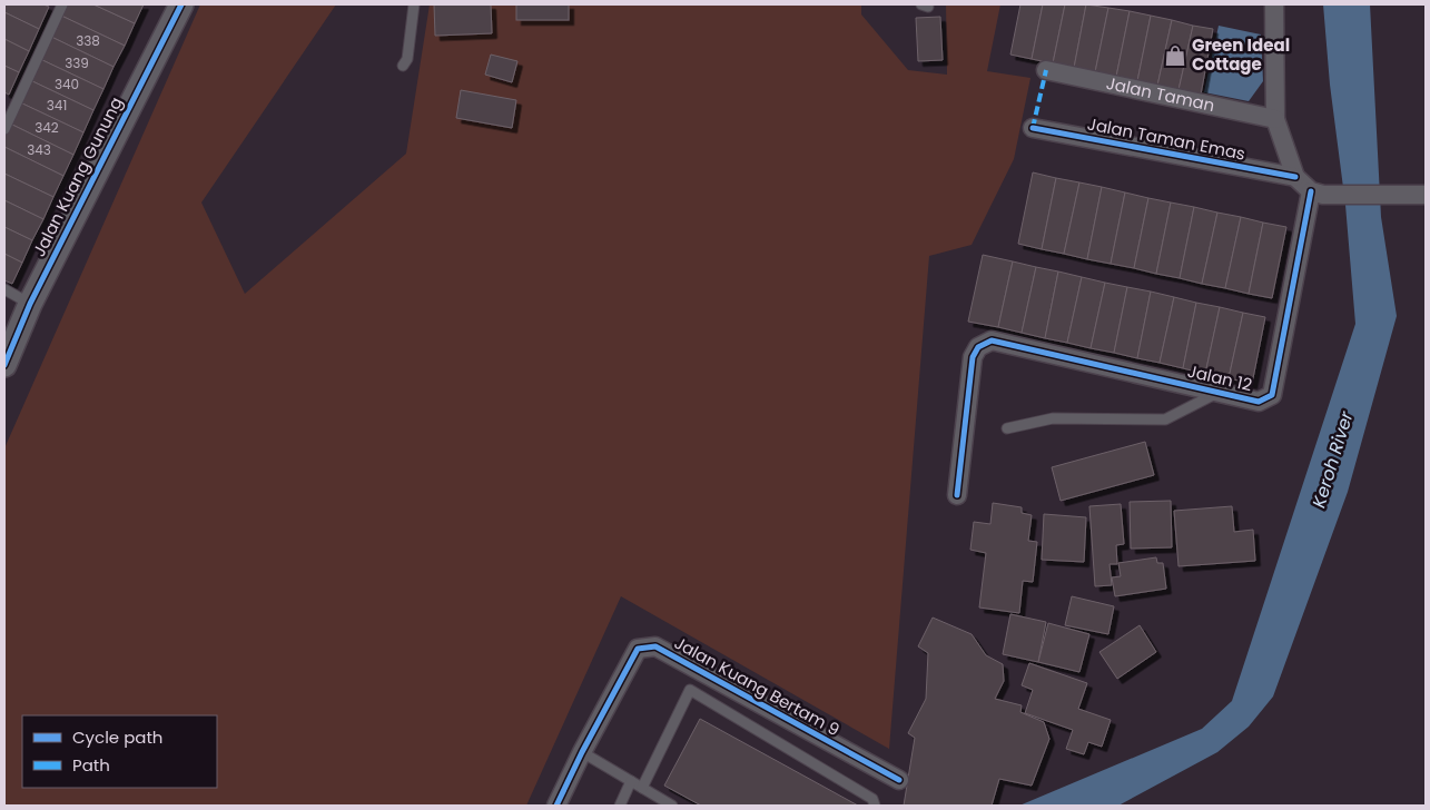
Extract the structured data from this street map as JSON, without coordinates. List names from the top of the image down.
{
  "streets": {
    "street": [
      "Jalan Taman",
      "Jalan Taman Emas",
      "Jalan Kuang Gunung",
      "Jalan 12",
      "Jalan Kuang Bertam 9"
    ]
  },
  "water": ["Keroh River"],
  "places": {
    "shop": ["Green Ideal Cottage"]
  },
  "house_numbers": [
    "338",
    "339",
    "340",
    "341",
    "342",
    "343"
  ],
  "legend": ["Cycle path", "Path"]
}
